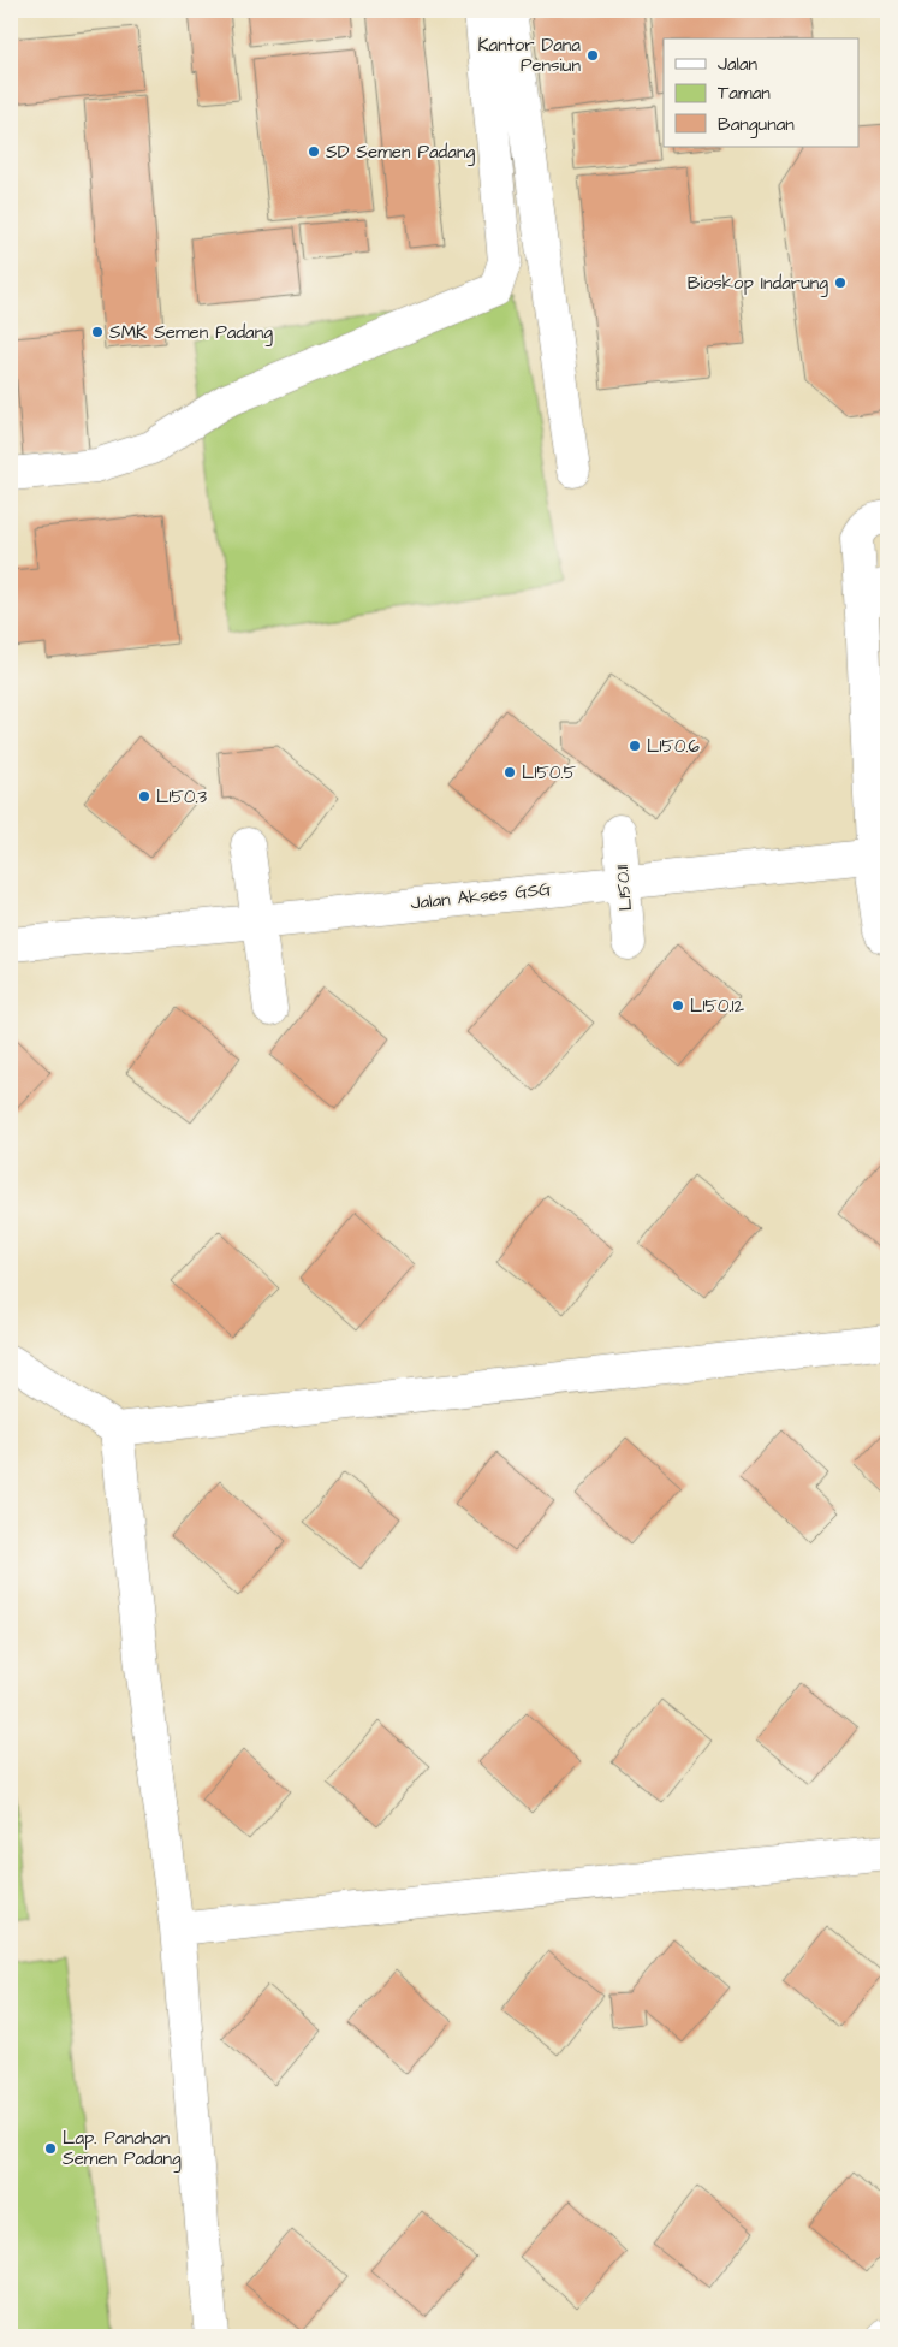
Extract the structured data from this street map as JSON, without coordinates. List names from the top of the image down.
{
  "streets": {
    "street": ["L150.11", "Jalan Akses GSG"]
  },
  "crossings": [
    ["L150.11", "Jalan Akses GSG"]
  ],
  "places": [
    "Kantor Dana Pensiun",
    "SD Semen Padang",
    "Bioskop Indarung",
    "SMK Semen Padang",
    "L150.6",
    "L150.5",
    "L150.3",
    "L150.12",
    "Lap. Panahan Semen Padang"
  ],
  "legend": ["Jalan", "Taman", "Bangunan"]
}
